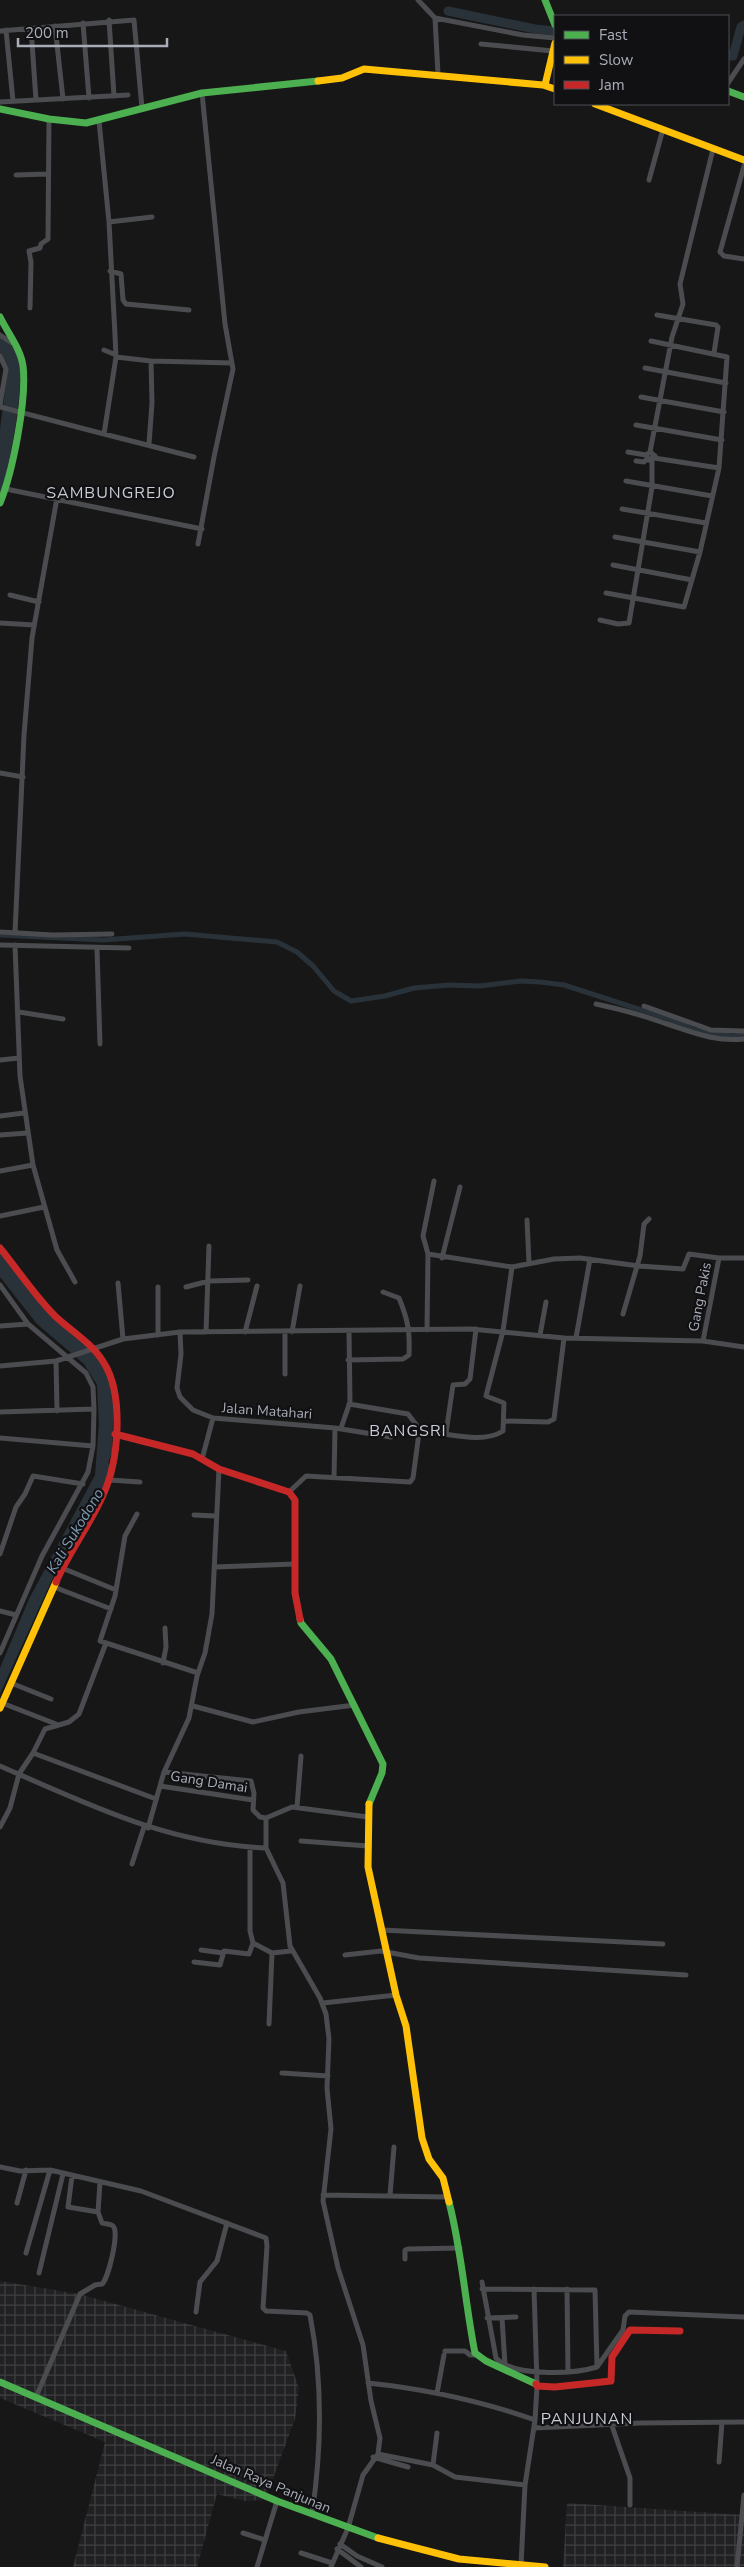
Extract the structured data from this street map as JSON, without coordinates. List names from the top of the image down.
{
  "streets": {
    "street": [
      "Gang Pakis",
      "Jalan Matahari",
      "Gang Damai",
      "Jalan Raya Panjunan"
    ]
  },
  "districts": ["SAMBUNGREJO", "BANGSRI", "PANJUNAN"],
  "water": ["Kali Sukodono"],
  "legend": ["Fast", "Slow", "Jam"],
  "scale_bar": "200 m"
}
